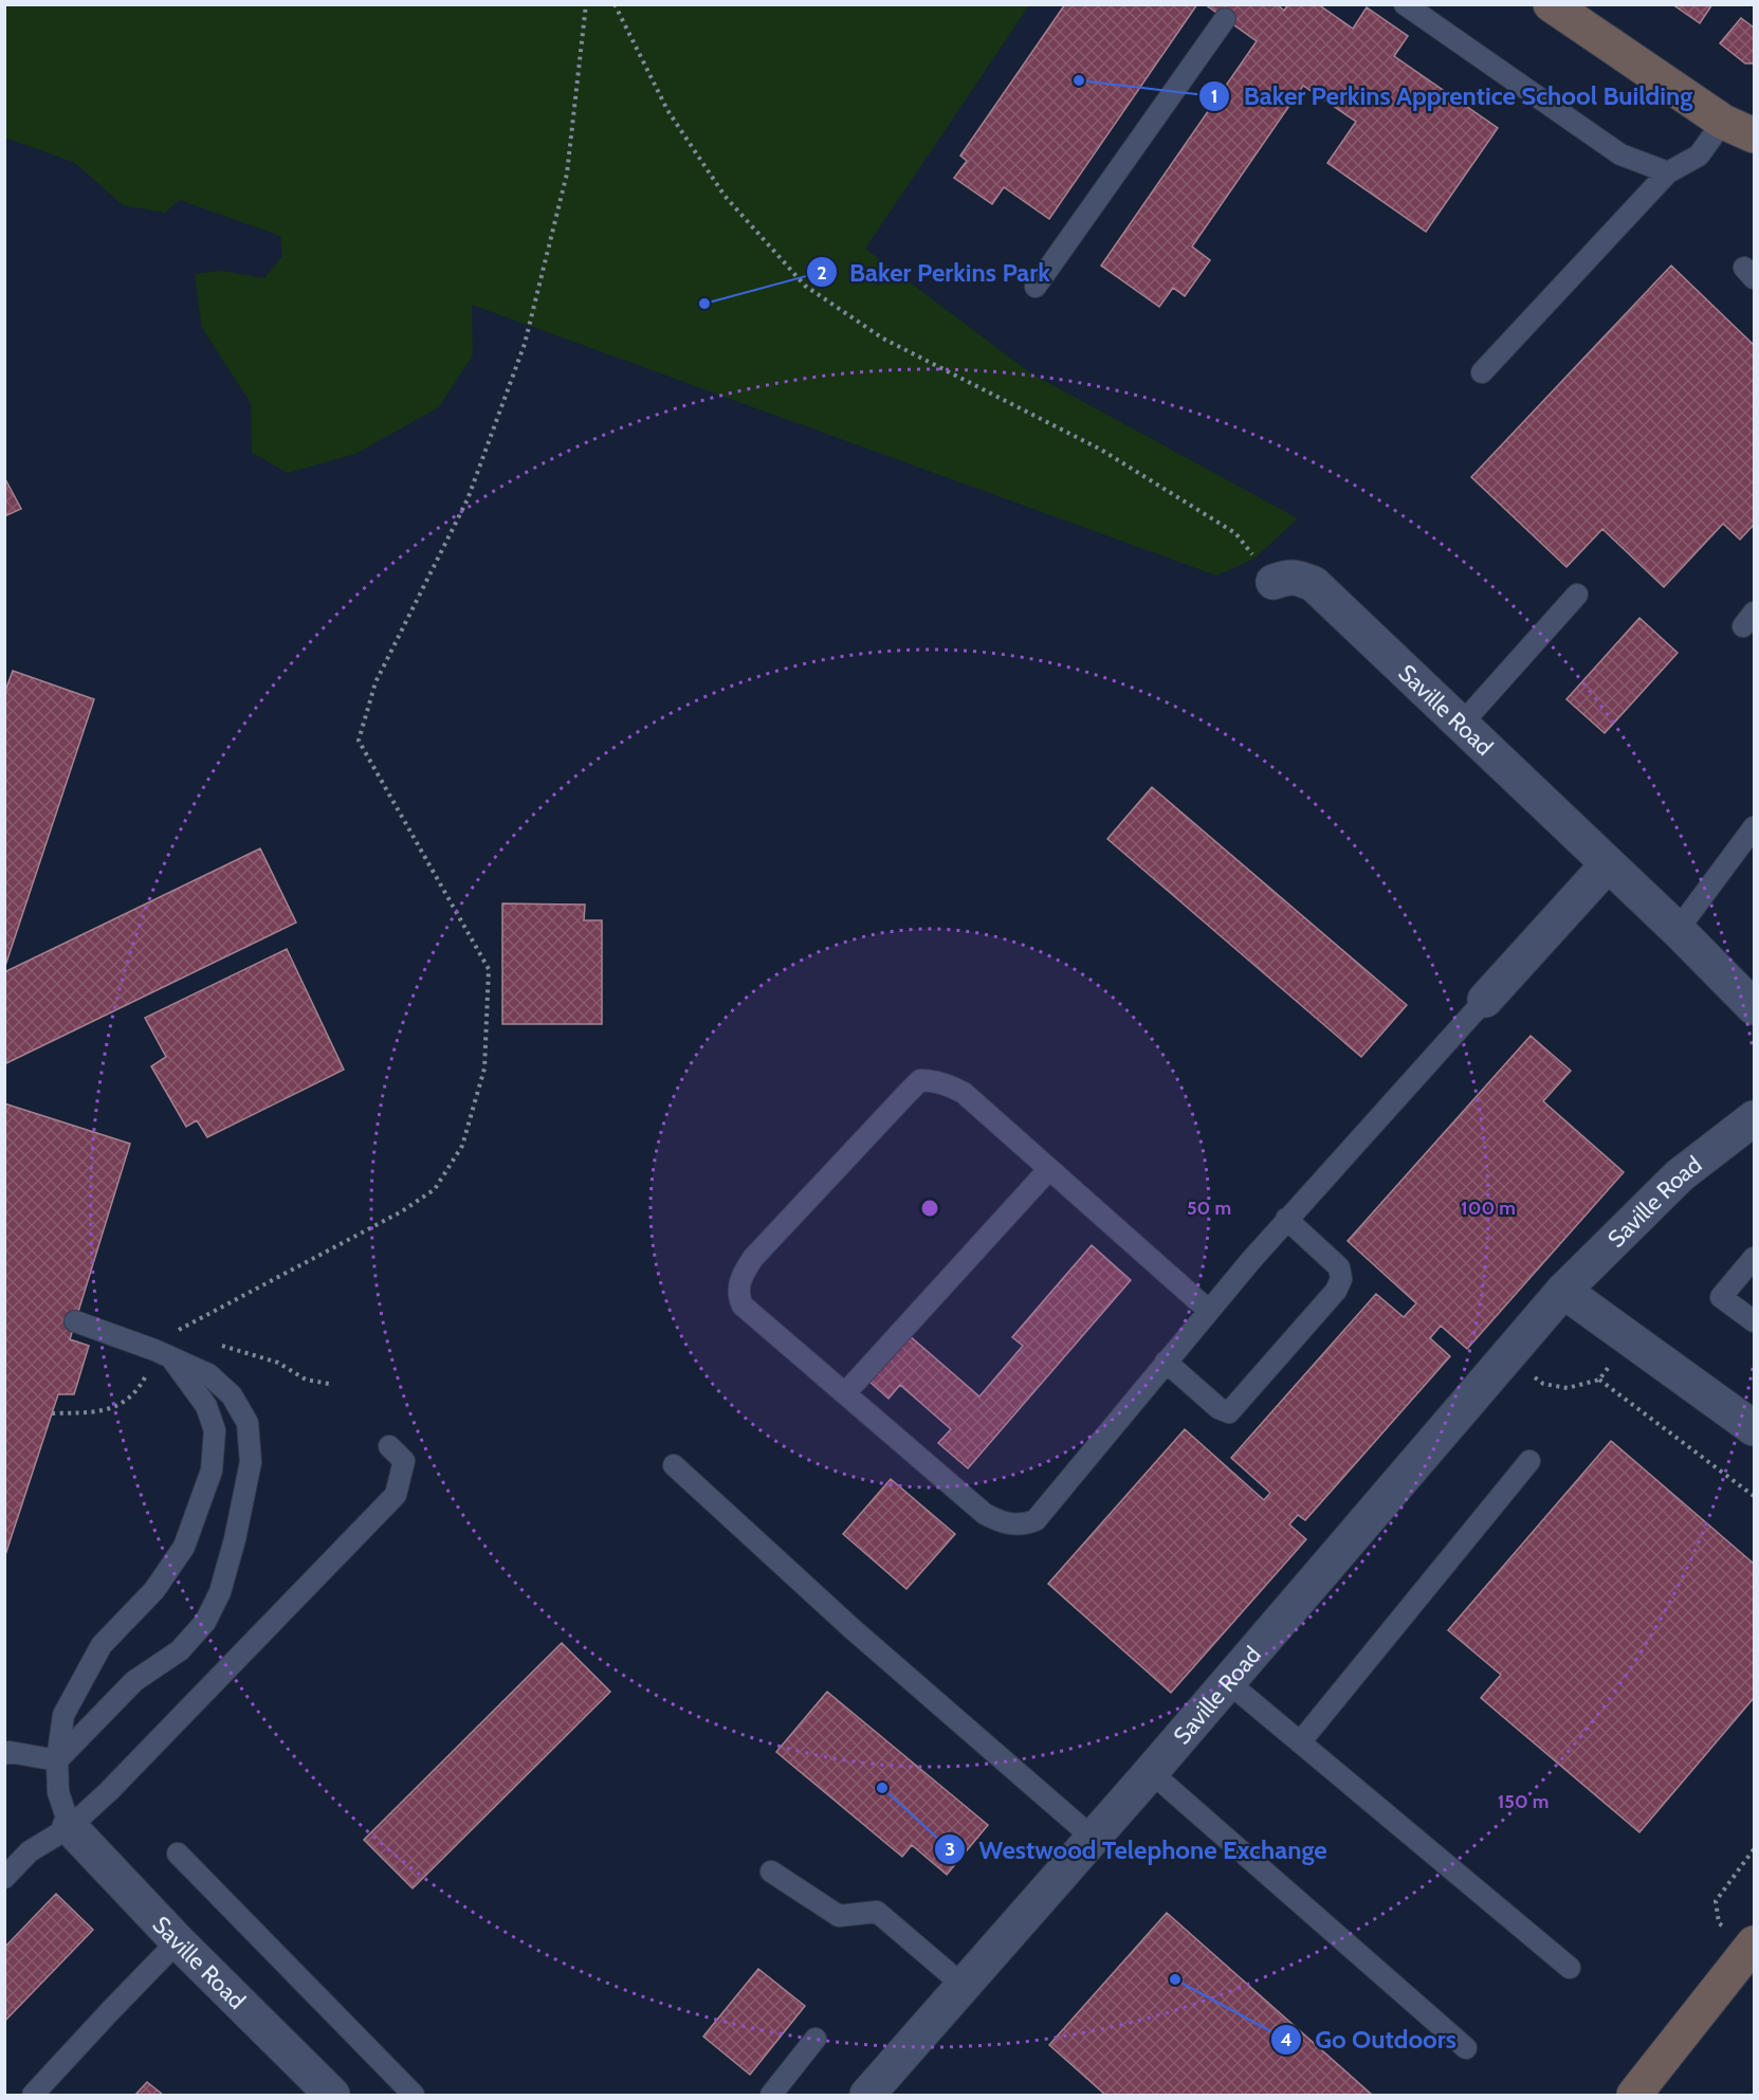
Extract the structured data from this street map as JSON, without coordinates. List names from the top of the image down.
{
  "streets": {
    "street": ["Saville Road"]
  },
  "places": [
    "Baker Perkins Apprentice School Building",
    "Baker Perkins Park",
    "Westwood Telephone Exchange",
    "Go Outdoors"
  ],
  "rings": ["50 m", "100 m", "150 m"]
}
